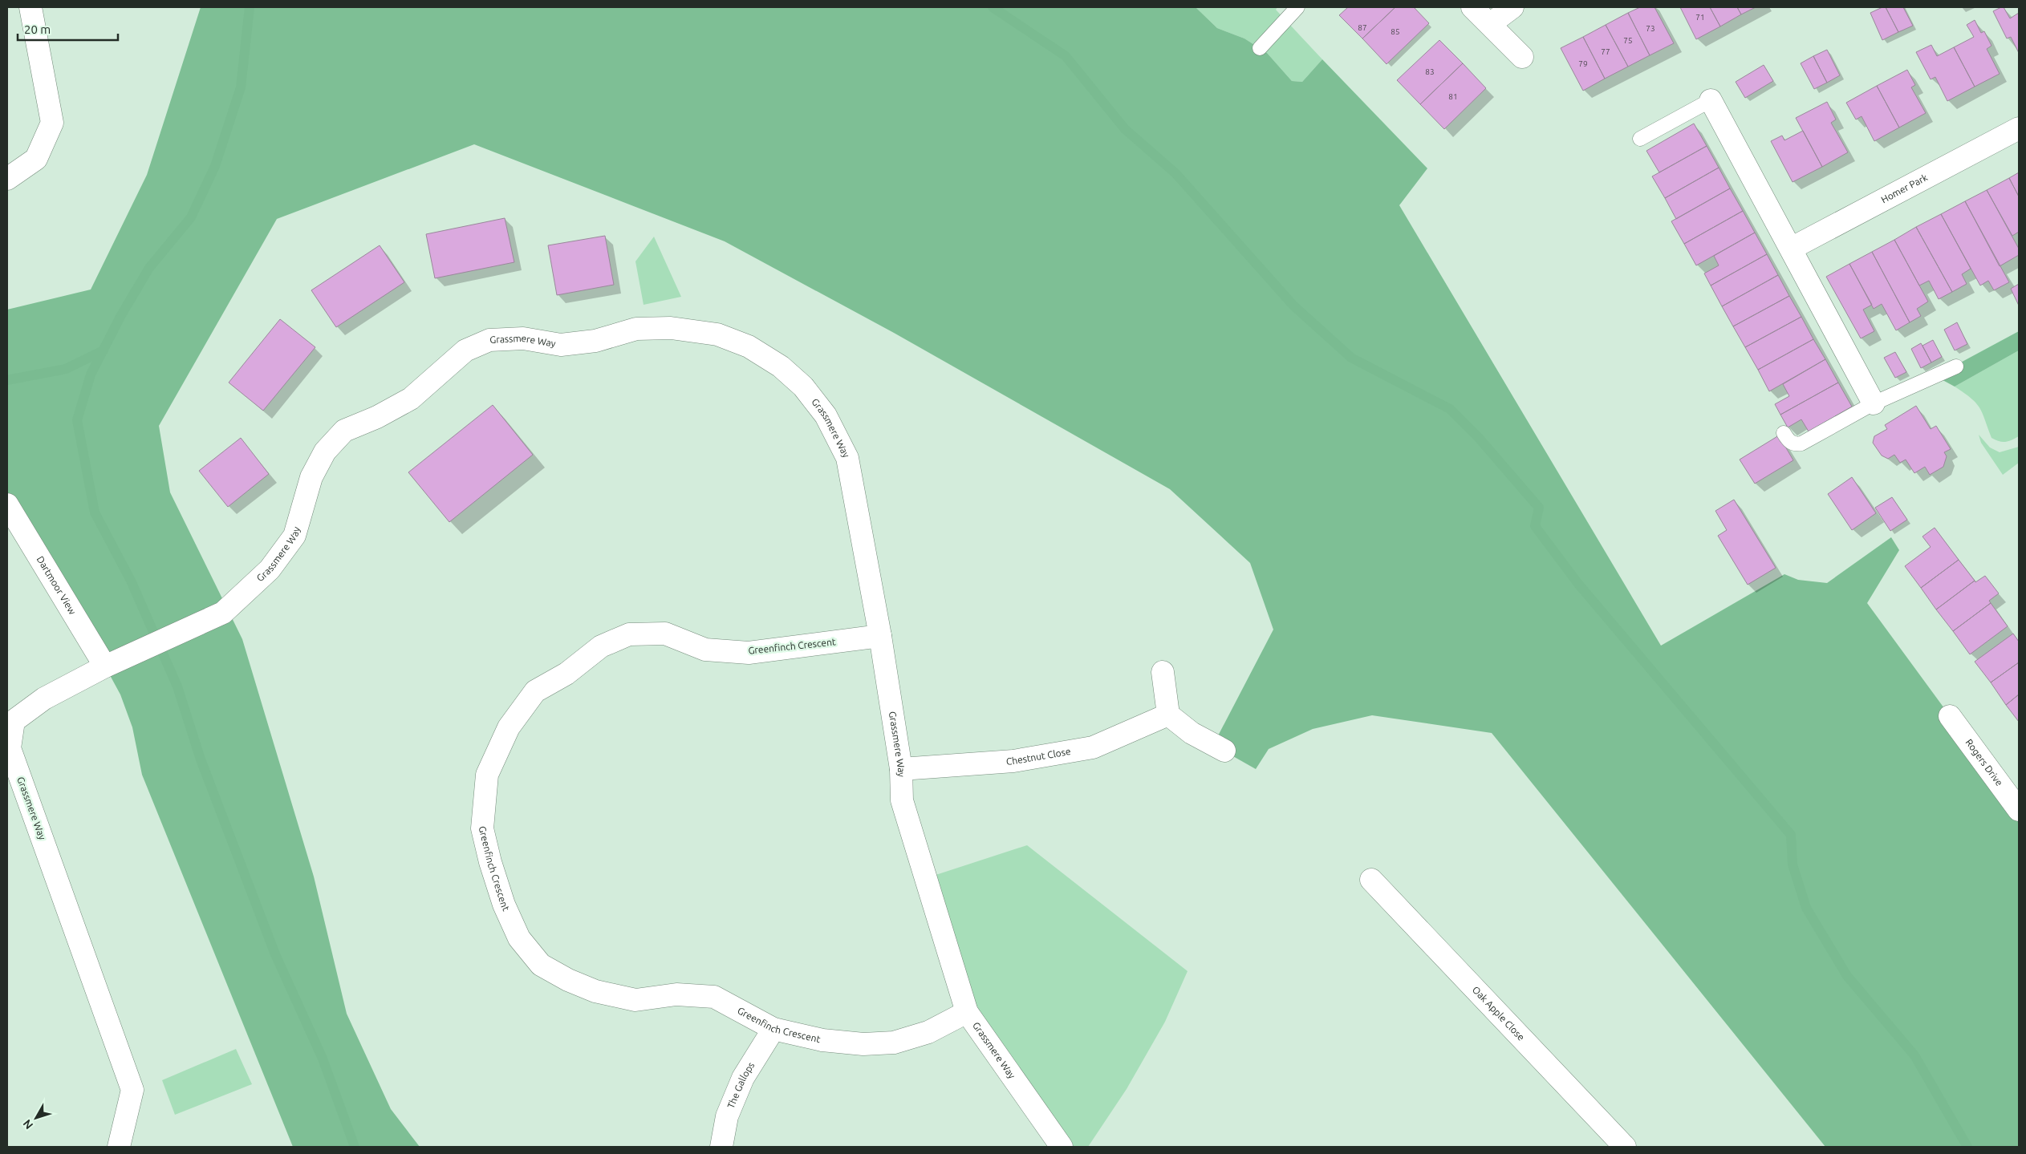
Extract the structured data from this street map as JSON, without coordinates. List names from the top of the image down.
{
  "streets": {
    "street": [
      "Homer Park",
      "Grassmere Way",
      "Dartmoor View",
      "Greenfinch Crescent",
      "Chestnut Close",
      "Rogers Drive",
      "Oak Apple Close",
      "The Gallops"
    ]
  },
  "crossings": [
    ["Grassmere Way", "Dartmoor View"],
    ["Grassmere Way", "Greenfinch Crescent"],
    ["Grassmere Way", "Chestnut Close"],
    ["Greenfinch Crescent", "The Gallops"]
  ],
  "house_numbers": [
    "71",
    "87",
    "73",
    "85",
    "75",
    "77",
    "79",
    "83",
    "81"
  ],
  "scale_bar": "20 m",
  "north": "bottom left"
}
